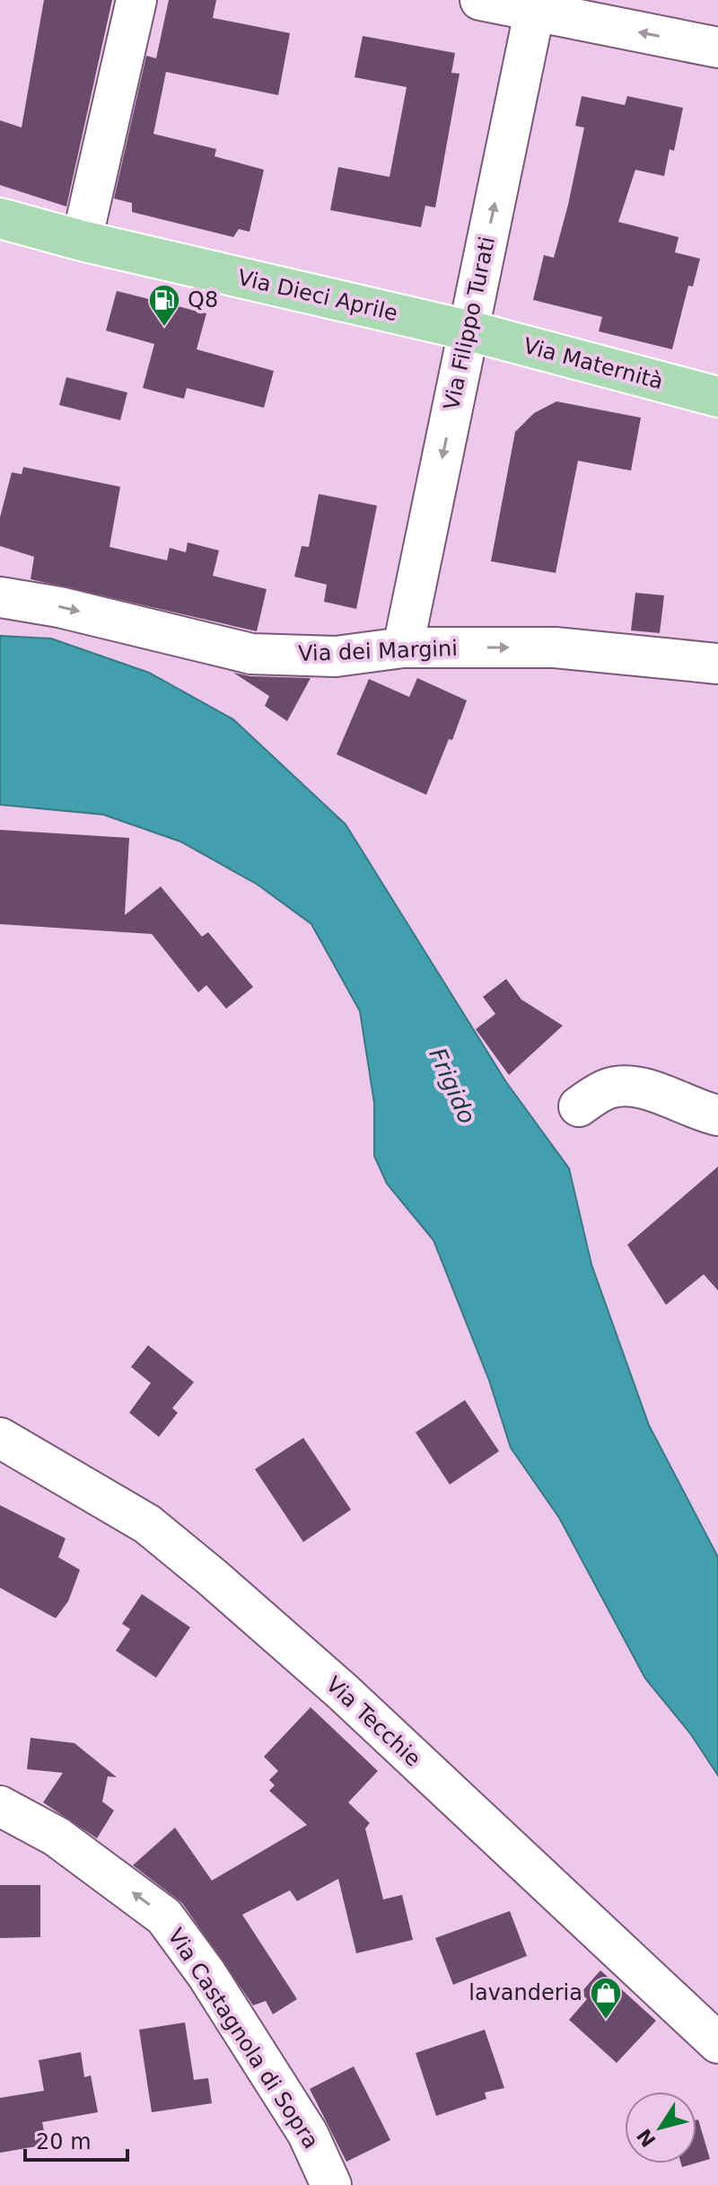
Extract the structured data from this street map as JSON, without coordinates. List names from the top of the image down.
{
  "streets": {
    "main road": ["Via Dieci Aprile", "Via Maternità"],
    "street": [
      "Via Filippo Turati",
      "Via dei Margini",
      "Via Tecchie",
      "Via Castagnola di Sopra"
    ]
  },
  "crossings": [
    ["Via Dieci Aprile", "Via Filippo Turati"],
    ["Via Dieci Aprile", "Via Maternità"],
    ["Via Filippo Turati", "Via Maternità"],
    ["Via Filippo Turati", "Via dei Margini"]
  ],
  "one_way": ["Via dei Margini", "Via Castagnola di Sopra"],
  "water": ["Frigido"],
  "places": {
    "fuel station": ["Q8"],
    "shop": ["lavanderia"]
  },
  "scale_bar": "20 m",
  "north": "bottom left"
}
